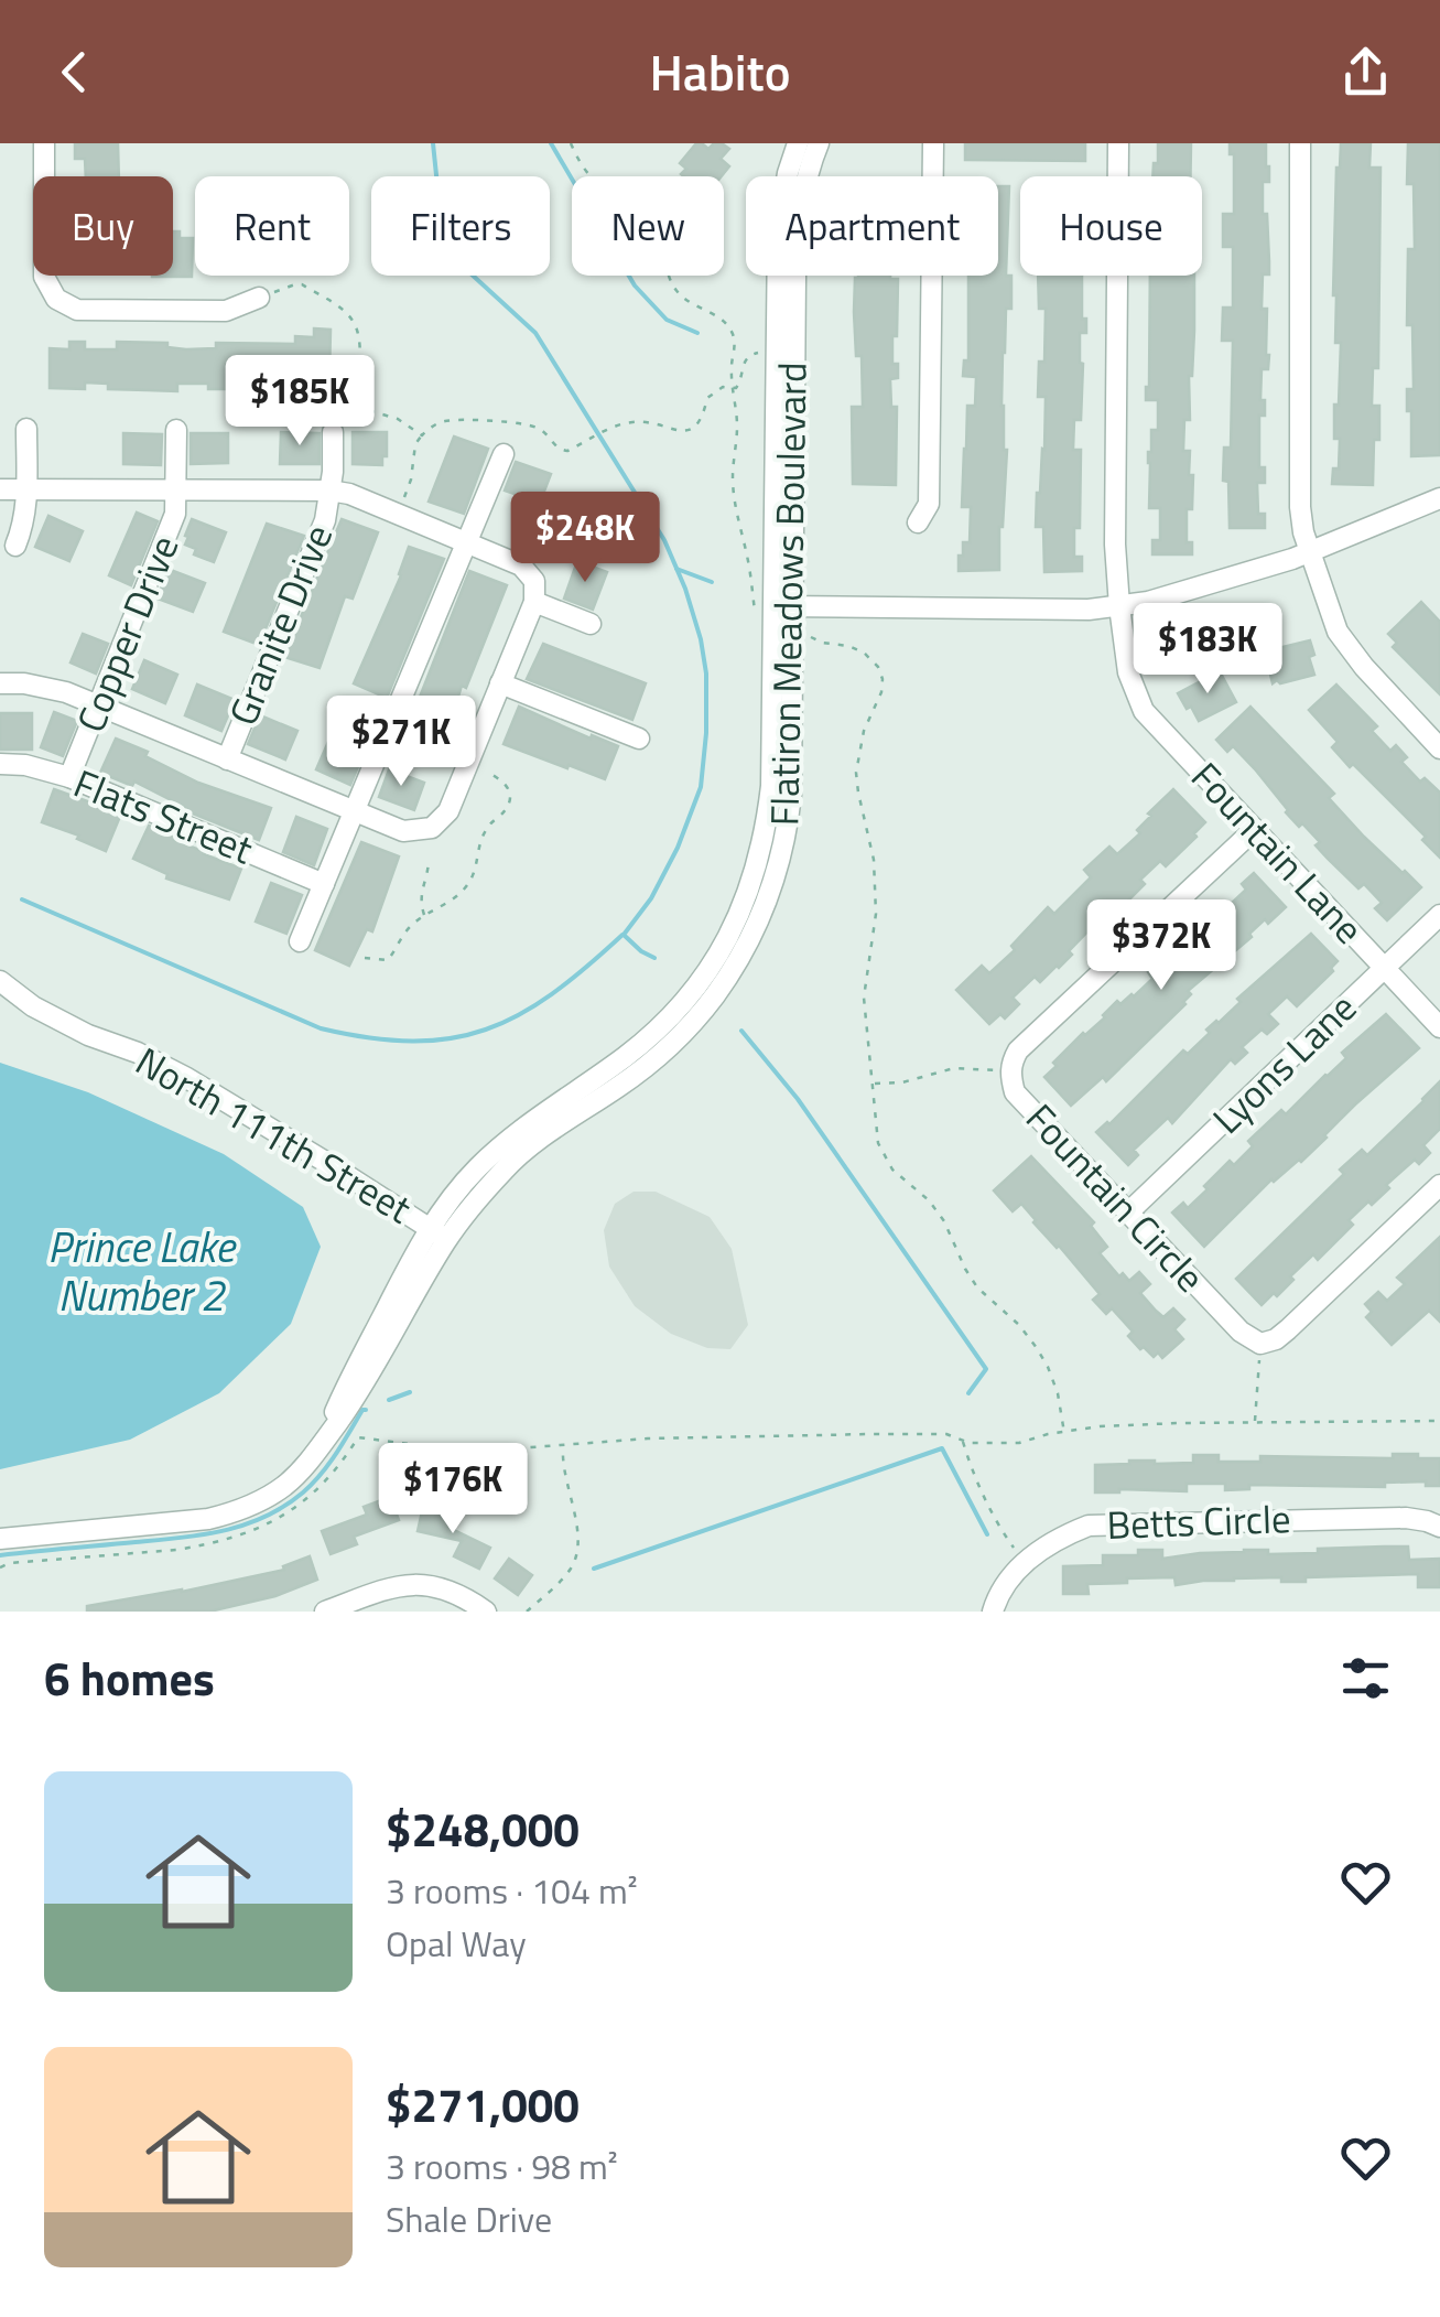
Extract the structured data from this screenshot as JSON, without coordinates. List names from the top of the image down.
{
  "streets": {
    "street": [
      "Flatiron Meadows Boulevard",
      "Granite Drive",
      "Copper Drive",
      "Flats Street",
      "Fountain Lane",
      "Lyons Lane",
      "North 111th Street",
      "Fountain Circle",
      "Betts Circle"
    ]
  },
  "crossings": [
    ["Flatiron Meadows Boulevard", "North 111th Street"],
    ["Copper Drive", "Flats Street"],
    ["Fountain Lane", "Lyons Lane"],
    ["Fountain Lane", "Fountain Circle"],
    ["Lyons Lane", "Fountain Circle"]
  ],
  "water": ["Prince Lake Number 2"],
  "page": {
    "header": "Habito",
    "chip": [
      "Buy",
      "Rent",
      "Filters",
      "New",
      "Apartment",
      "House"
    ],
    "price": [
      "$185K",
      "$248K",
      "$183K",
      "$271K",
      "$372K",
      "$176K"
    ],
    "heading": "6 homes",
    "list": [
      {
        "name": "$248,000",
        "note": "3 rooms · 104 m² · Opal Way"
      },
      {
        "name": "$271,000",
        "note": "3 rooms · 98 m² · Shale Drive"
      }
    ]
  }
}
